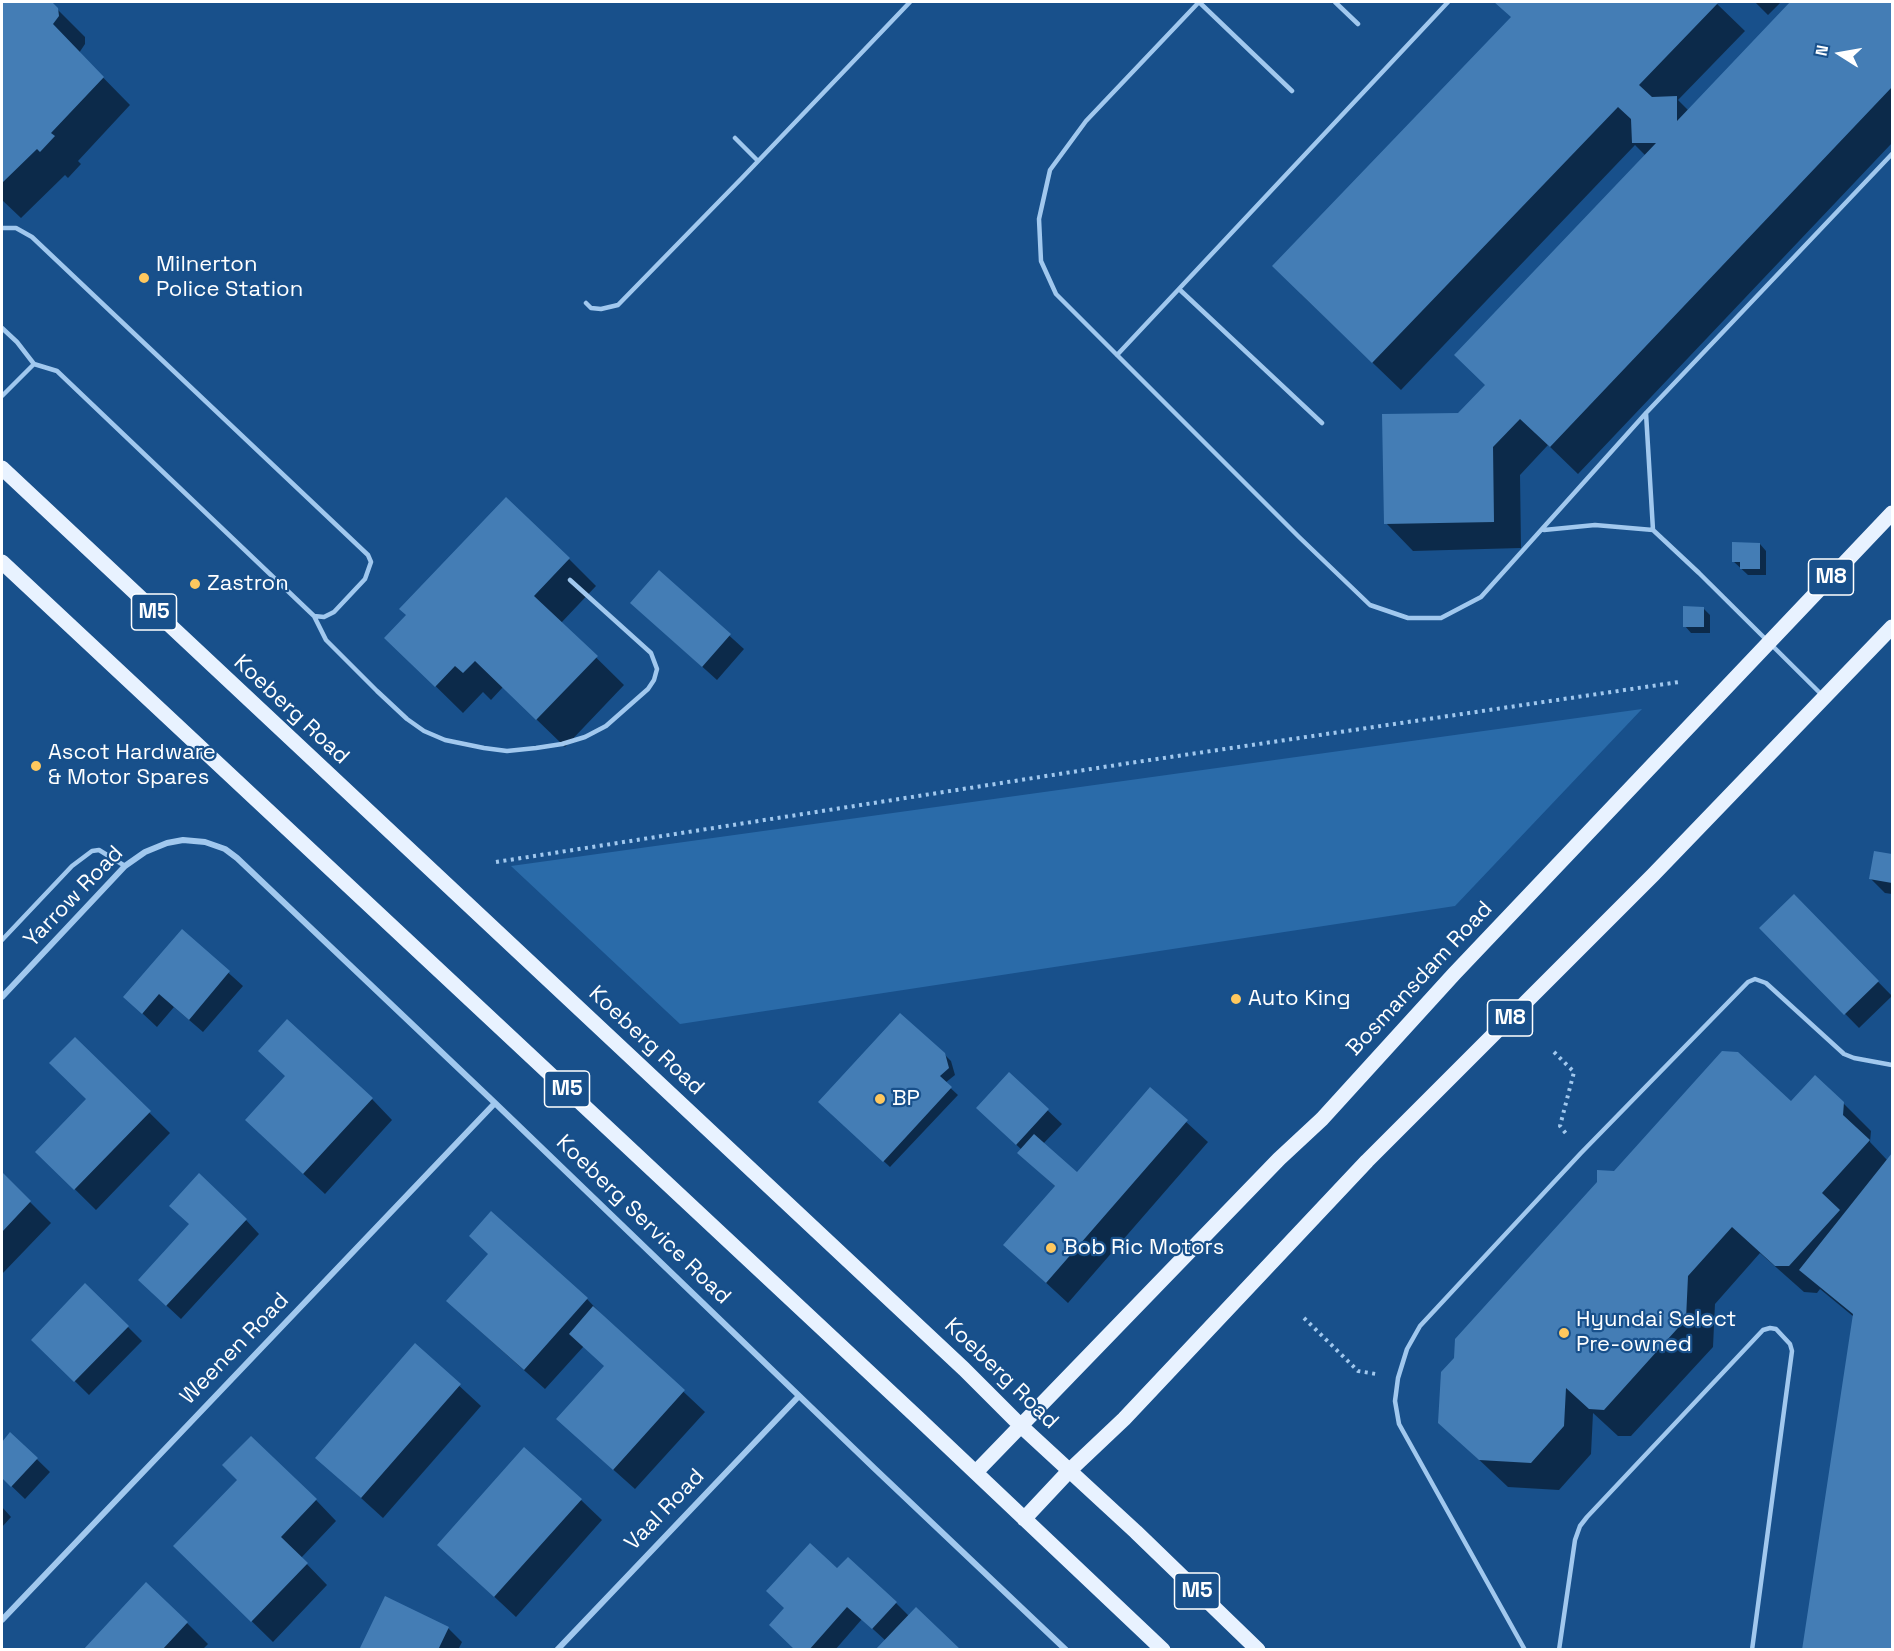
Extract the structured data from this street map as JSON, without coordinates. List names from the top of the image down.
{
  "streets": {
    "main road": [
      "M8",
      "M5",
      "Koeberg Road",
      "Bosmansdam Road"
    ],
    "street": [
      "Yarrow Road",
      "Koeberg Service Road",
      "Weenen Road",
      "Vaal Road"
    ]
  },
  "crossings": [
    ["M8", "M5"],
    ["M8", "Koeberg Road"],
    ["M5", "Bosmansdam Road"],
    ["Koeberg Road", "Bosmansdam Road"],
    ["Yarrow Road", "Koeberg Service Road"],
    ["Koeberg Service Road", "Weenen Road"],
    ["Koeberg Service Road", "Vaal Road"]
  ],
  "places": [
    "Milnerton Police Station",
    "Zastron",
    "Ascot Hardware & Motor Spares",
    "Auto King",
    "BP",
    "Bob Ric Motors",
    "Hyundai Select Pre-owned"
  ],
  "north": "left"
}
